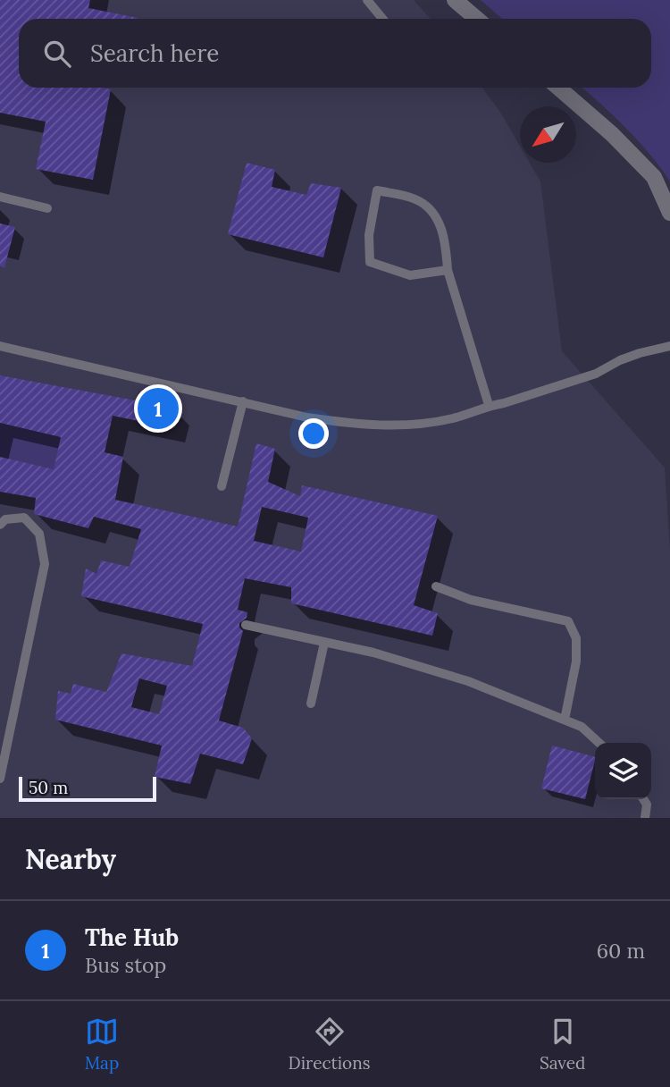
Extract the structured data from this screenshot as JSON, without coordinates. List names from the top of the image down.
{
  "scale_bar": "50 m",
  "north": "bottom left",
  "page": {
    "search": "Search here",
    "pins": "1",
    "scale": "50 m",
    "heading": "Nearby",
    "list": [
      {
        "mark": "1",
        "name": "The Hub",
        "note": "Bus stop",
        "value": "60 m"
      }
    ],
    "nav": ["Map", "Directions", "Saved"]
  }
}
